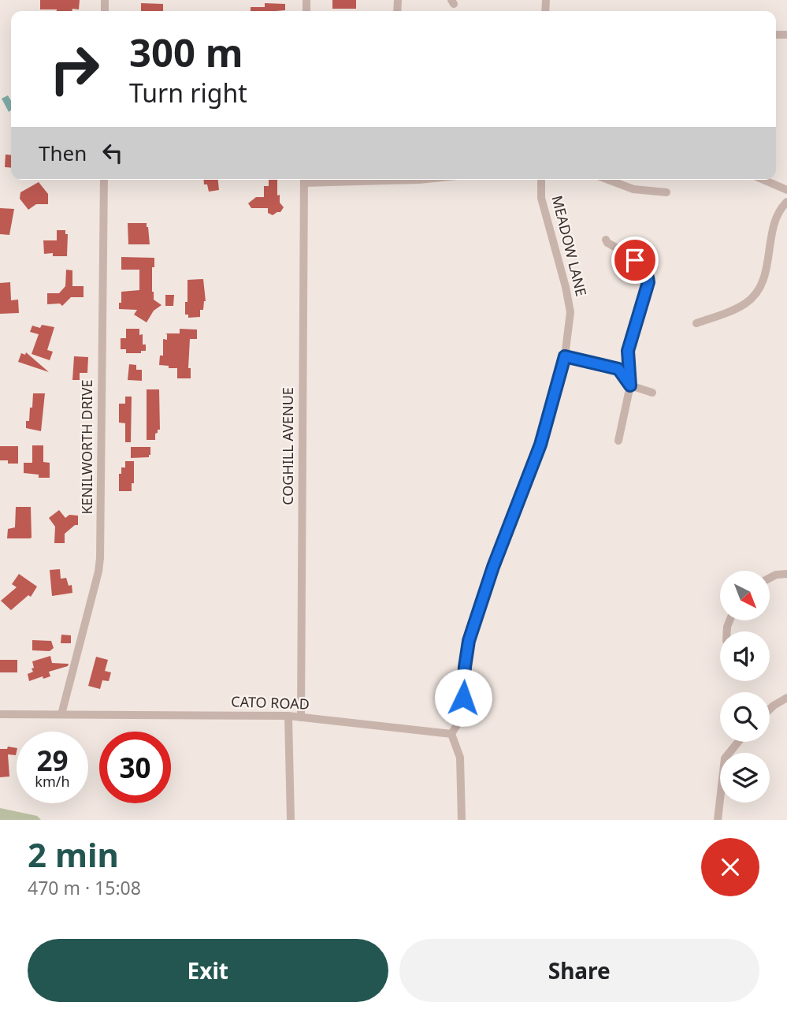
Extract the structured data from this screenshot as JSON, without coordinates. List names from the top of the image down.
{
  "streets": {
    "street": [
      "MEADOW LANE",
      "COGHILL AVENUE",
      "KENILWORTH DRIVE",
      "CATO ROAD"
    ]
  },
  "crossings": [
    ["MEADOW LANE", "CATO ROAD"],
    ["COGHILL AVENUE", "CATO ROAD"],
    ["KENILWORTH DRIVE", "CATO ROAD"]
  ],
  "north": "bottom right",
  "page": {
    "turn": ["300 m", "Turn right"],
    "then": "Then",
    "speed": "29 km/h",
    "limit": "30",
    "heading": ["2 min", "470 m · 15:08"],
    "buttons": ["Exit", "Share"]
  }
}
